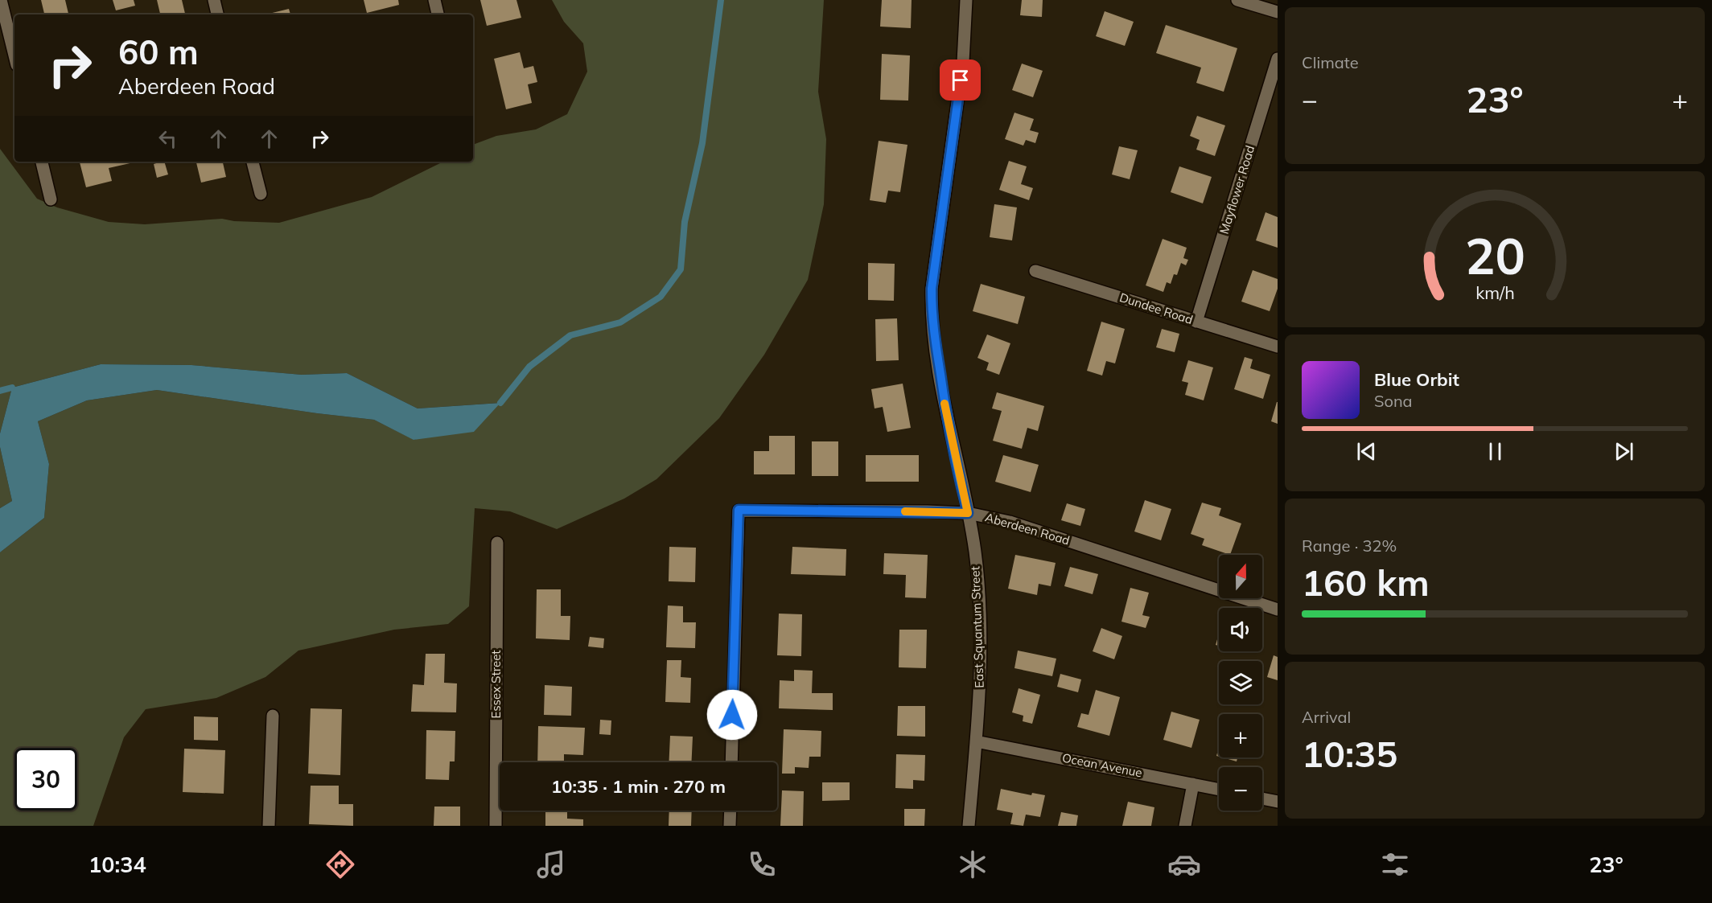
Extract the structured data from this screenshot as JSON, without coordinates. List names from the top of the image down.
{
  "streets": {
    "street": [
      "Mayflower Road",
      "Dundee Road",
      "Aberdeen Road",
      "East Squantum Street",
      "Essex Street",
      "Ocean Avenue"
    ]
  },
  "crossings": [
    ["Mayflower Road", "Dundee Road"],
    ["Aberdeen Road", "East Squantum Street"],
    ["East Squantum Street", "Ocean Avenue"]
  ],
  "north": "top",
  "page": {
    "tile": [
      "Climate",
      ["Range · 32%", "160 km"],
      ["Arrival", "10:35"]
    ],
    "turn": ["60 m", "Aberdeen Road"],
    "heat": ["−", "23°", "+"],
    "song": ["Blue Orbit", "Sona"],
    "map_buttons": ["+", "−"],
    "limit": "30",
    "trip": "10:35 · 1 min · 270 m",
    "tabs": ["10:34", "23°"],
    "gauge": ["20", "km/h"]
  }
}
